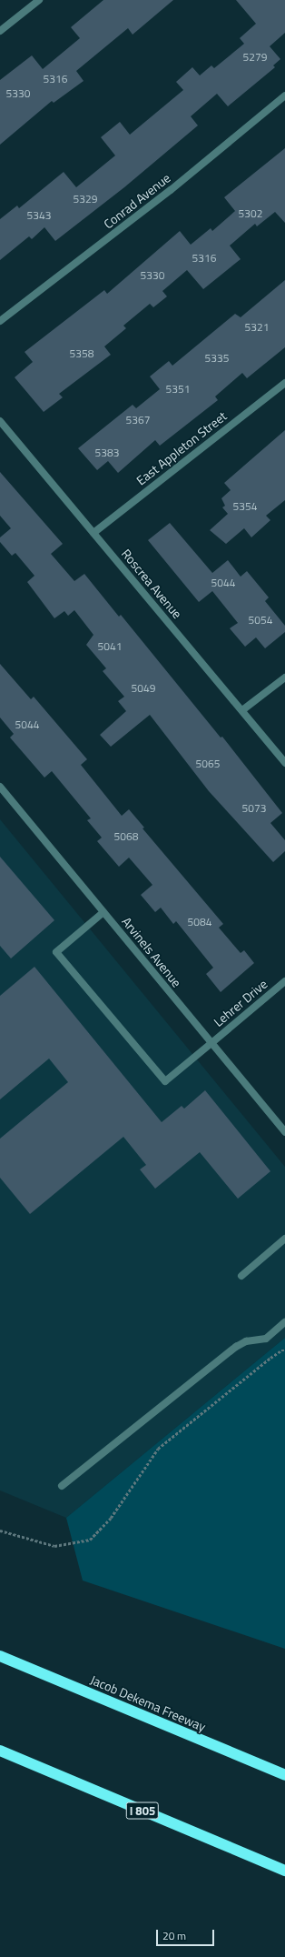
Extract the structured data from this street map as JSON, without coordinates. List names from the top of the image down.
{
  "streets": {
    "highway": ["Jacob Dekema Freeway", "I 805"],
    "street": [
      "Conrad Avenue",
      "East Appleton Street",
      "Roscrea Avenue",
      "Arvinels Avenue",
      "Lehrer Drive"
    ]
  },
  "crossings": [
    ["East Appleton Street", "Roscrea Avenue"],
    ["Arvinels Avenue", "Lehrer Drive"]
  ],
  "house_numbers": [
    "5279",
    "5316",
    "5330",
    "5329",
    "5302",
    "5343",
    "5316",
    "5330",
    "5321",
    "5358",
    "5335",
    "5351",
    "5367",
    "5383",
    "5354",
    "5044",
    "5054",
    "5041",
    "5049",
    "5044",
    "5065",
    "5073",
    "5068",
    "5084"
  ],
  "scale_bar": "20 m"
}
